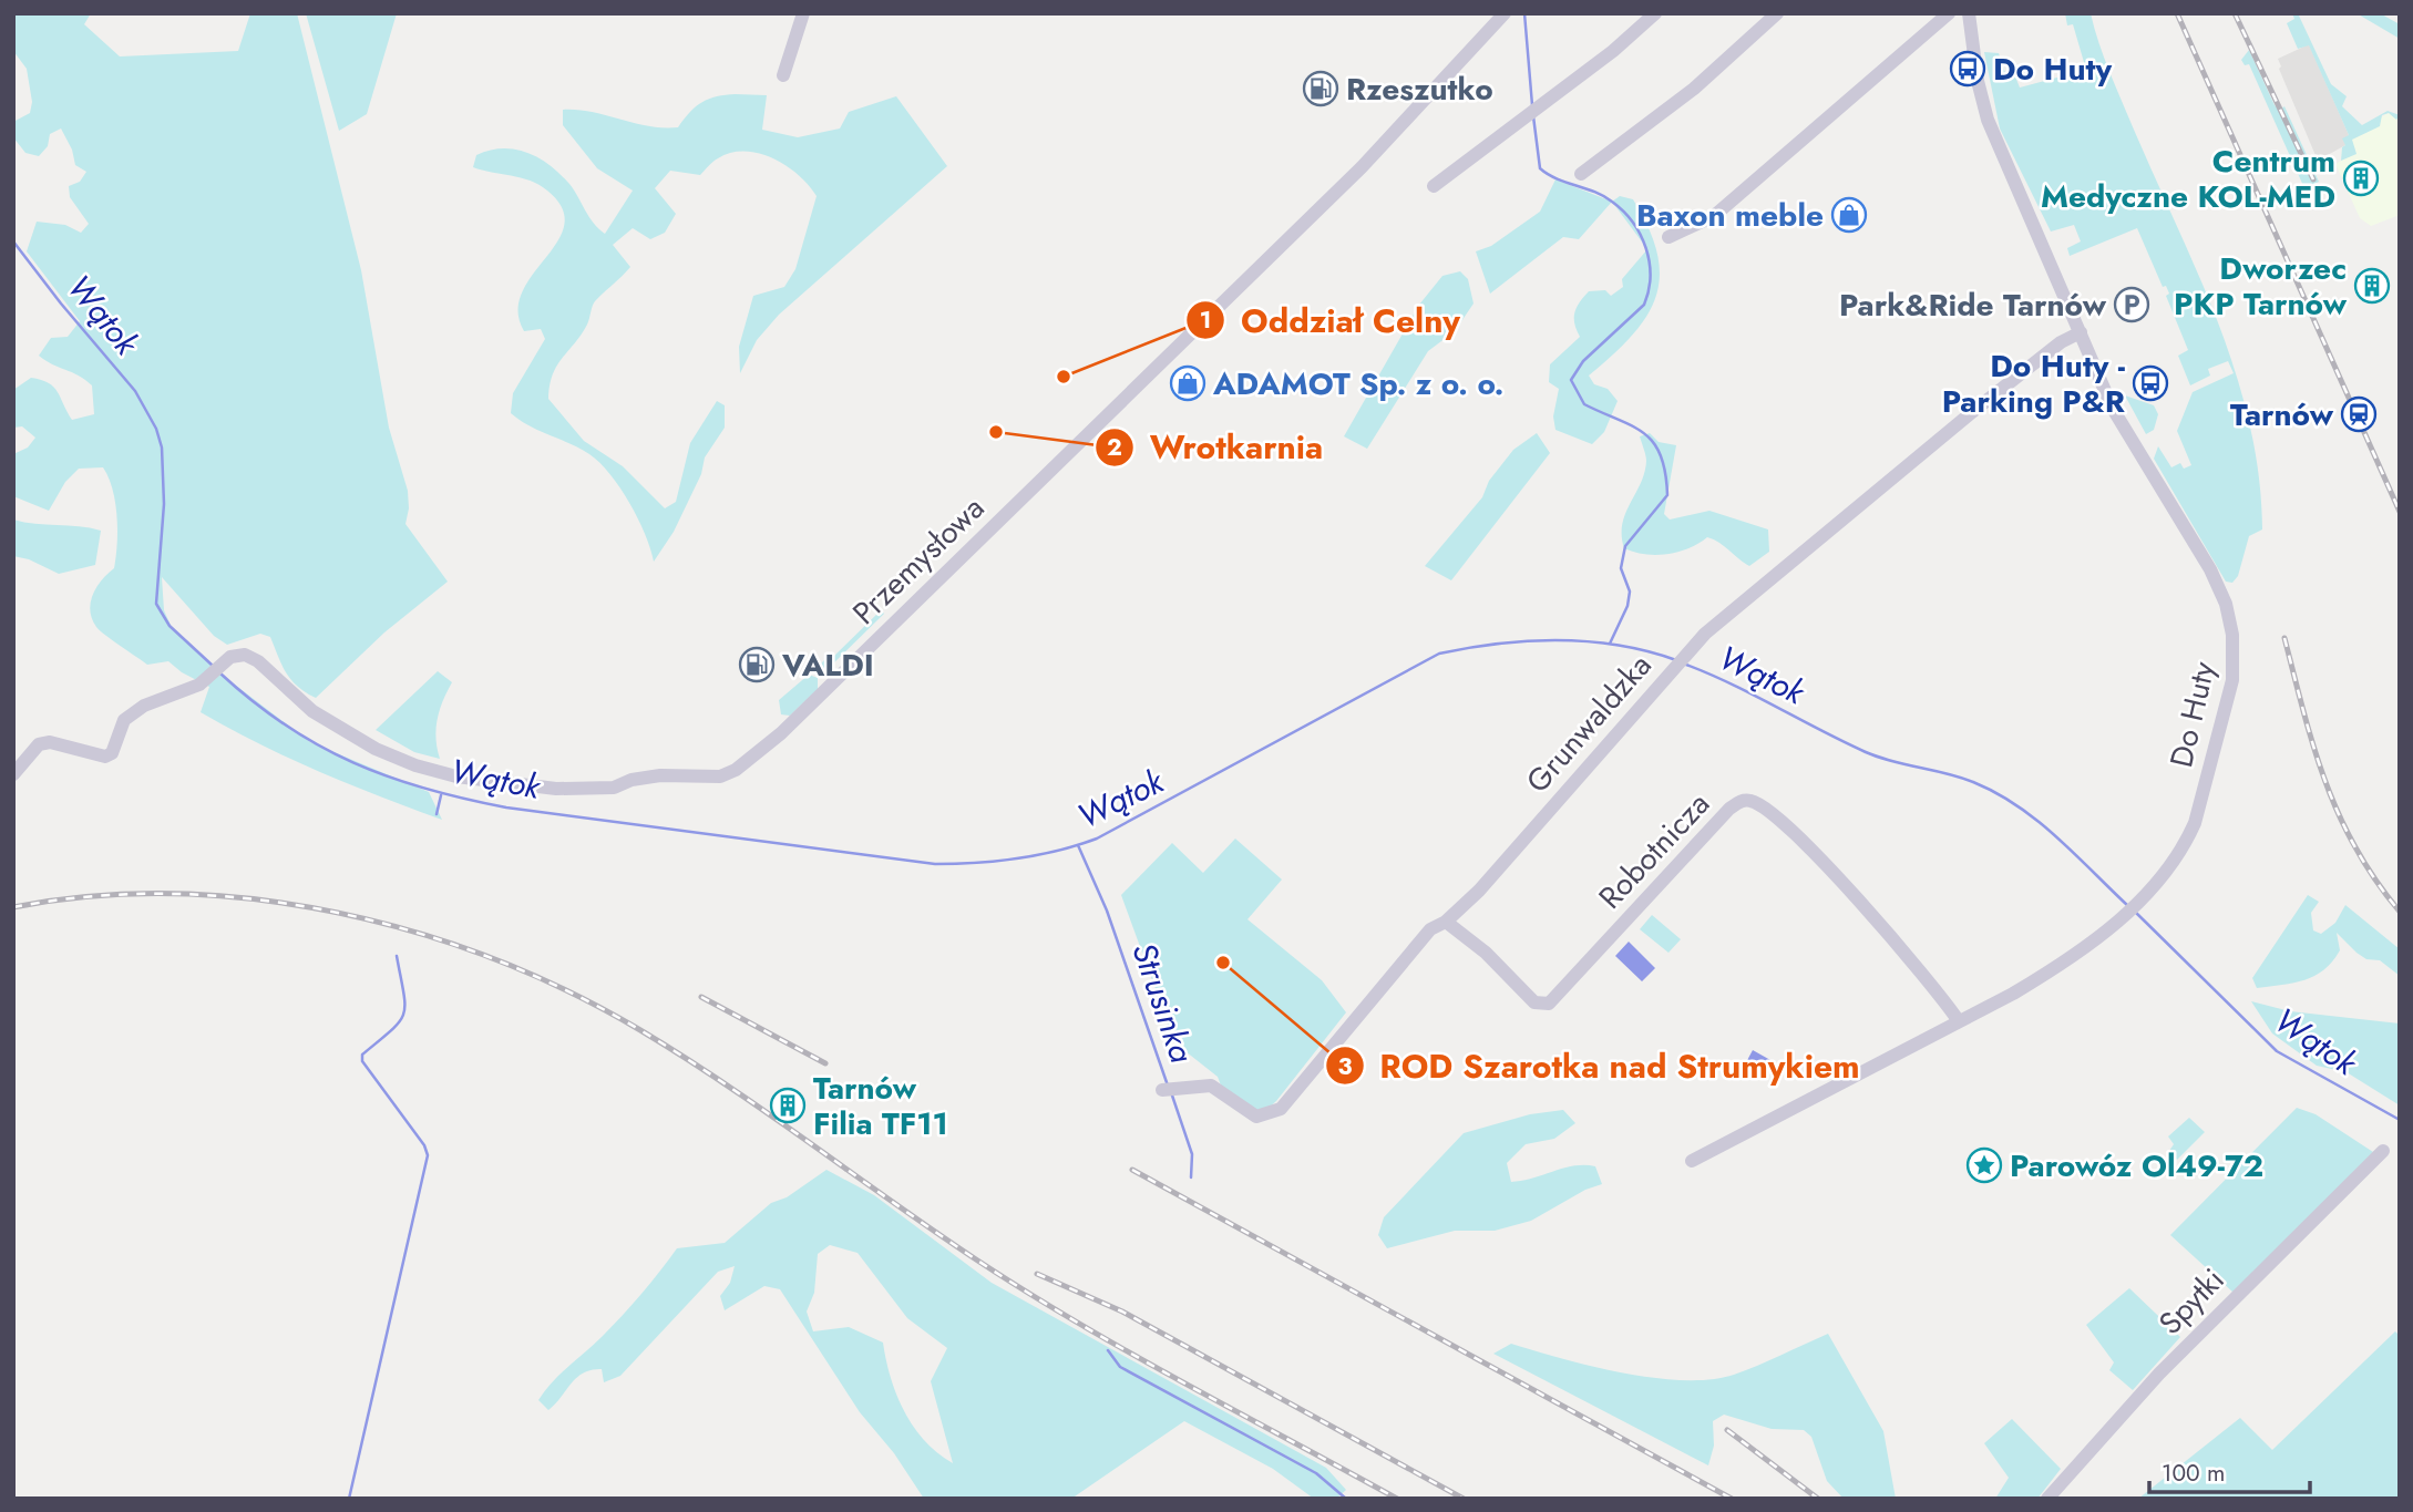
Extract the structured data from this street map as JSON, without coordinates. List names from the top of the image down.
{
  "streets": {
    "street": [
      "Przemysłowa",
      "Do Huty",
      "Grunwaldzka",
      "Robotnicza",
      "Spytki"
    ]
  },
  "crossings": [
    ["Do Huty", "Grunwaldzka"],
    ["Do Huty", "Robotnicza"],
    ["Grunwaldzka", "Robotnicza"]
  ],
  "water": ["Wątok", "Strusinka"],
  "places": {
    "bus stop": ["Do Huty", "Do Huty - Parking P&R"],
    "fuel station": ["Rzeszutko", "VALDI"],
    "building": ["Centrum Medyczne KOL-MED", "Dworzec PKP Tarnów", "Tarnów Filia TF11"],
    "shop": ["Baxon meble", "ADAMOT Sp. z o. o."],
    "parking": ["Park&Ride Tarnów"],
    "other": ["Oddział Celny", "Wrotkarnia", "ROD Szarotka nad Strumykiem"],
    "station": ["Tarnów"],
    "place": ["Parowóz Ol49-72"]
  },
  "scale_bar": "100 m"
}
